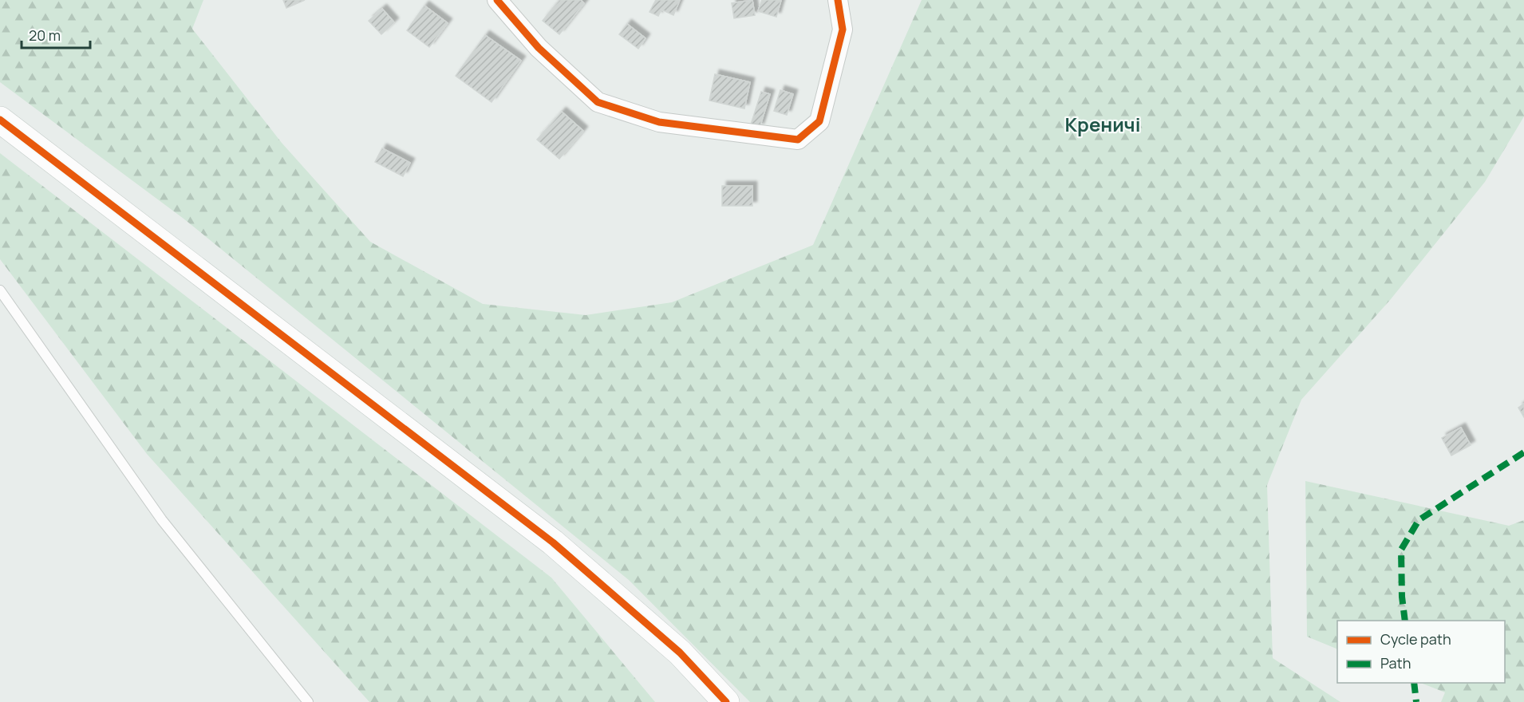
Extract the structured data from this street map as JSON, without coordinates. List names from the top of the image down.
{
  "districts": ["Креничі"],
  "legend": ["Cycle path", "Path"],
  "scale_bar": "20 m"
}
